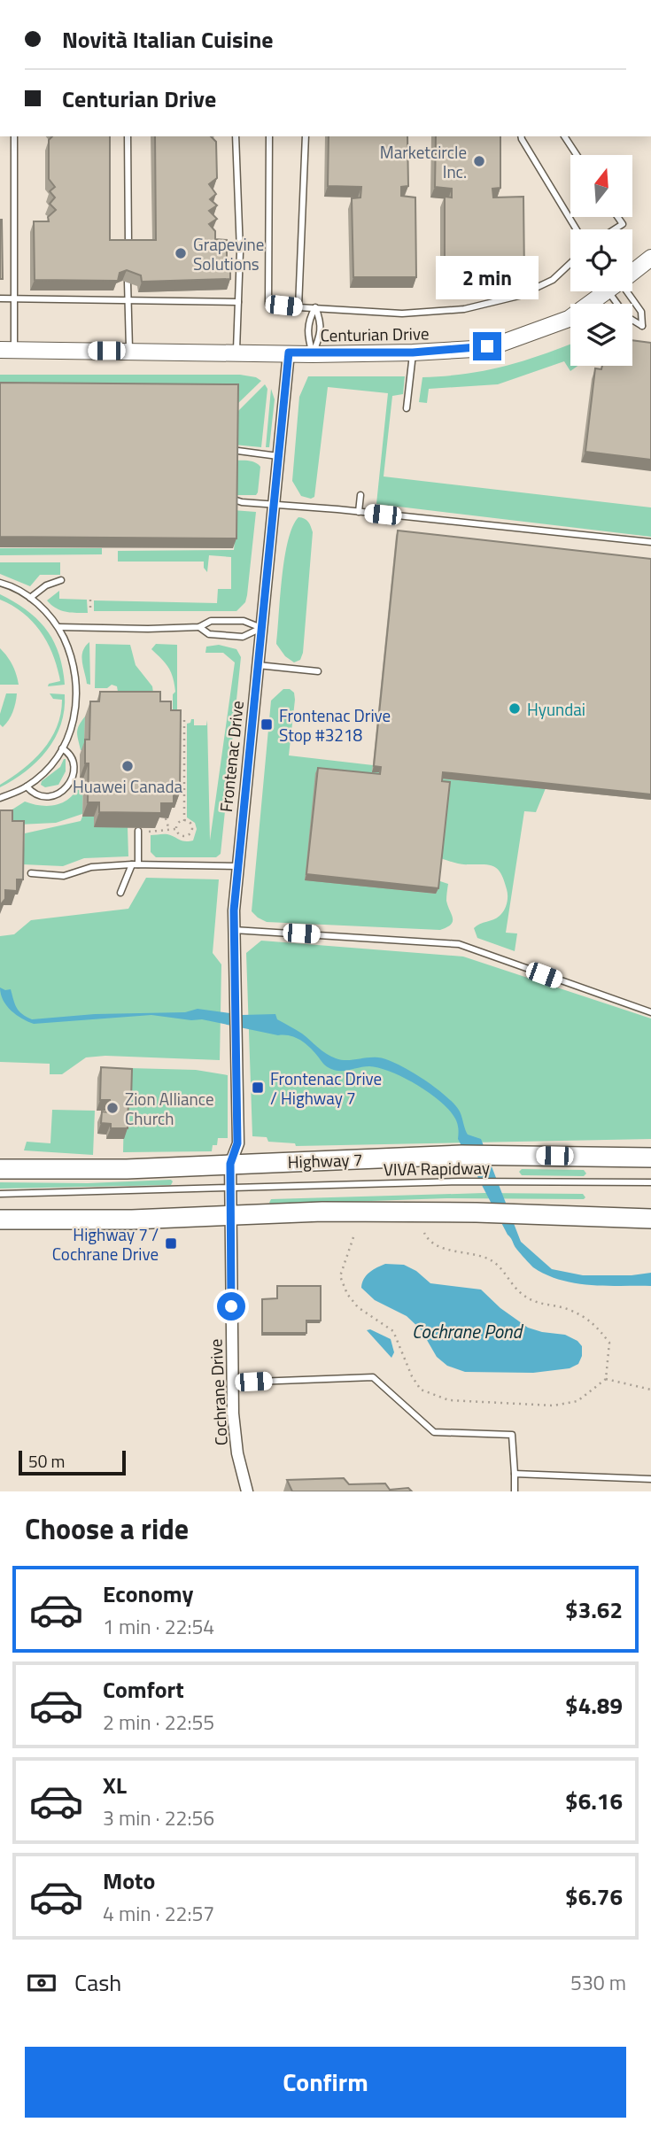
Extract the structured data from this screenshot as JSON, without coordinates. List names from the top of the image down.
{
  "streets": {
    "main road": ["Highway 7"],
    "street": ["Centurian Drive", "Frontenac Drive", "Cochrane Drive"],
    "lane": ["VIVA Rapidway"]
  },
  "crossings": [
    ["Centurian Drive", "Frontenac Drive"],
    ["Frontenac Drive", "Highway 7"],
    ["Frontenac Drive", "VIVA Rapidway"],
    ["Frontenac Drive", "Cochrane Drive"],
    ["VIVA Rapidway", "Cochrane Drive"]
  ],
  "water": ["Cochrane Pond"],
  "places": {
    "other": [
      "Marketcircle Inc.",
      "Grapevine Solutions",
      "Hyundai",
      "Huawei Canada",
      "Zion Alliance Church"
    ],
    "transit": ["Frontenac Drive Stop #3218", "Frontenac Drive / Highway 7", "Highway 7 / Cochrane Drive"]
  },
  "scale_bar": "50 m",
  "north": "top",
  "page": {
    "banner": ["Novità Italian Cuisine", "Centurian Drive"],
    "bubble": "2 min",
    "scale": "50 m",
    "heading": "Choose a ride",
    "list": [
      {
        "name": "Economy",
        "note": "1 min · 22:54",
        "value": "$3.62"
      },
      {
        "name": "Comfort",
        "note": "2 min · 22:55",
        "value": "$4.89"
      },
      {
        "name": "XL",
        "note": "3 min · 22:56",
        "value": "$6.16"
      },
      {
        "name": "Moto",
        "note": "4 min · 22:57",
        "value": "$6.76"
      }
    ],
    "pay": ["Cash", "530 m"],
    "buttons": "Confirm"
  }
}
